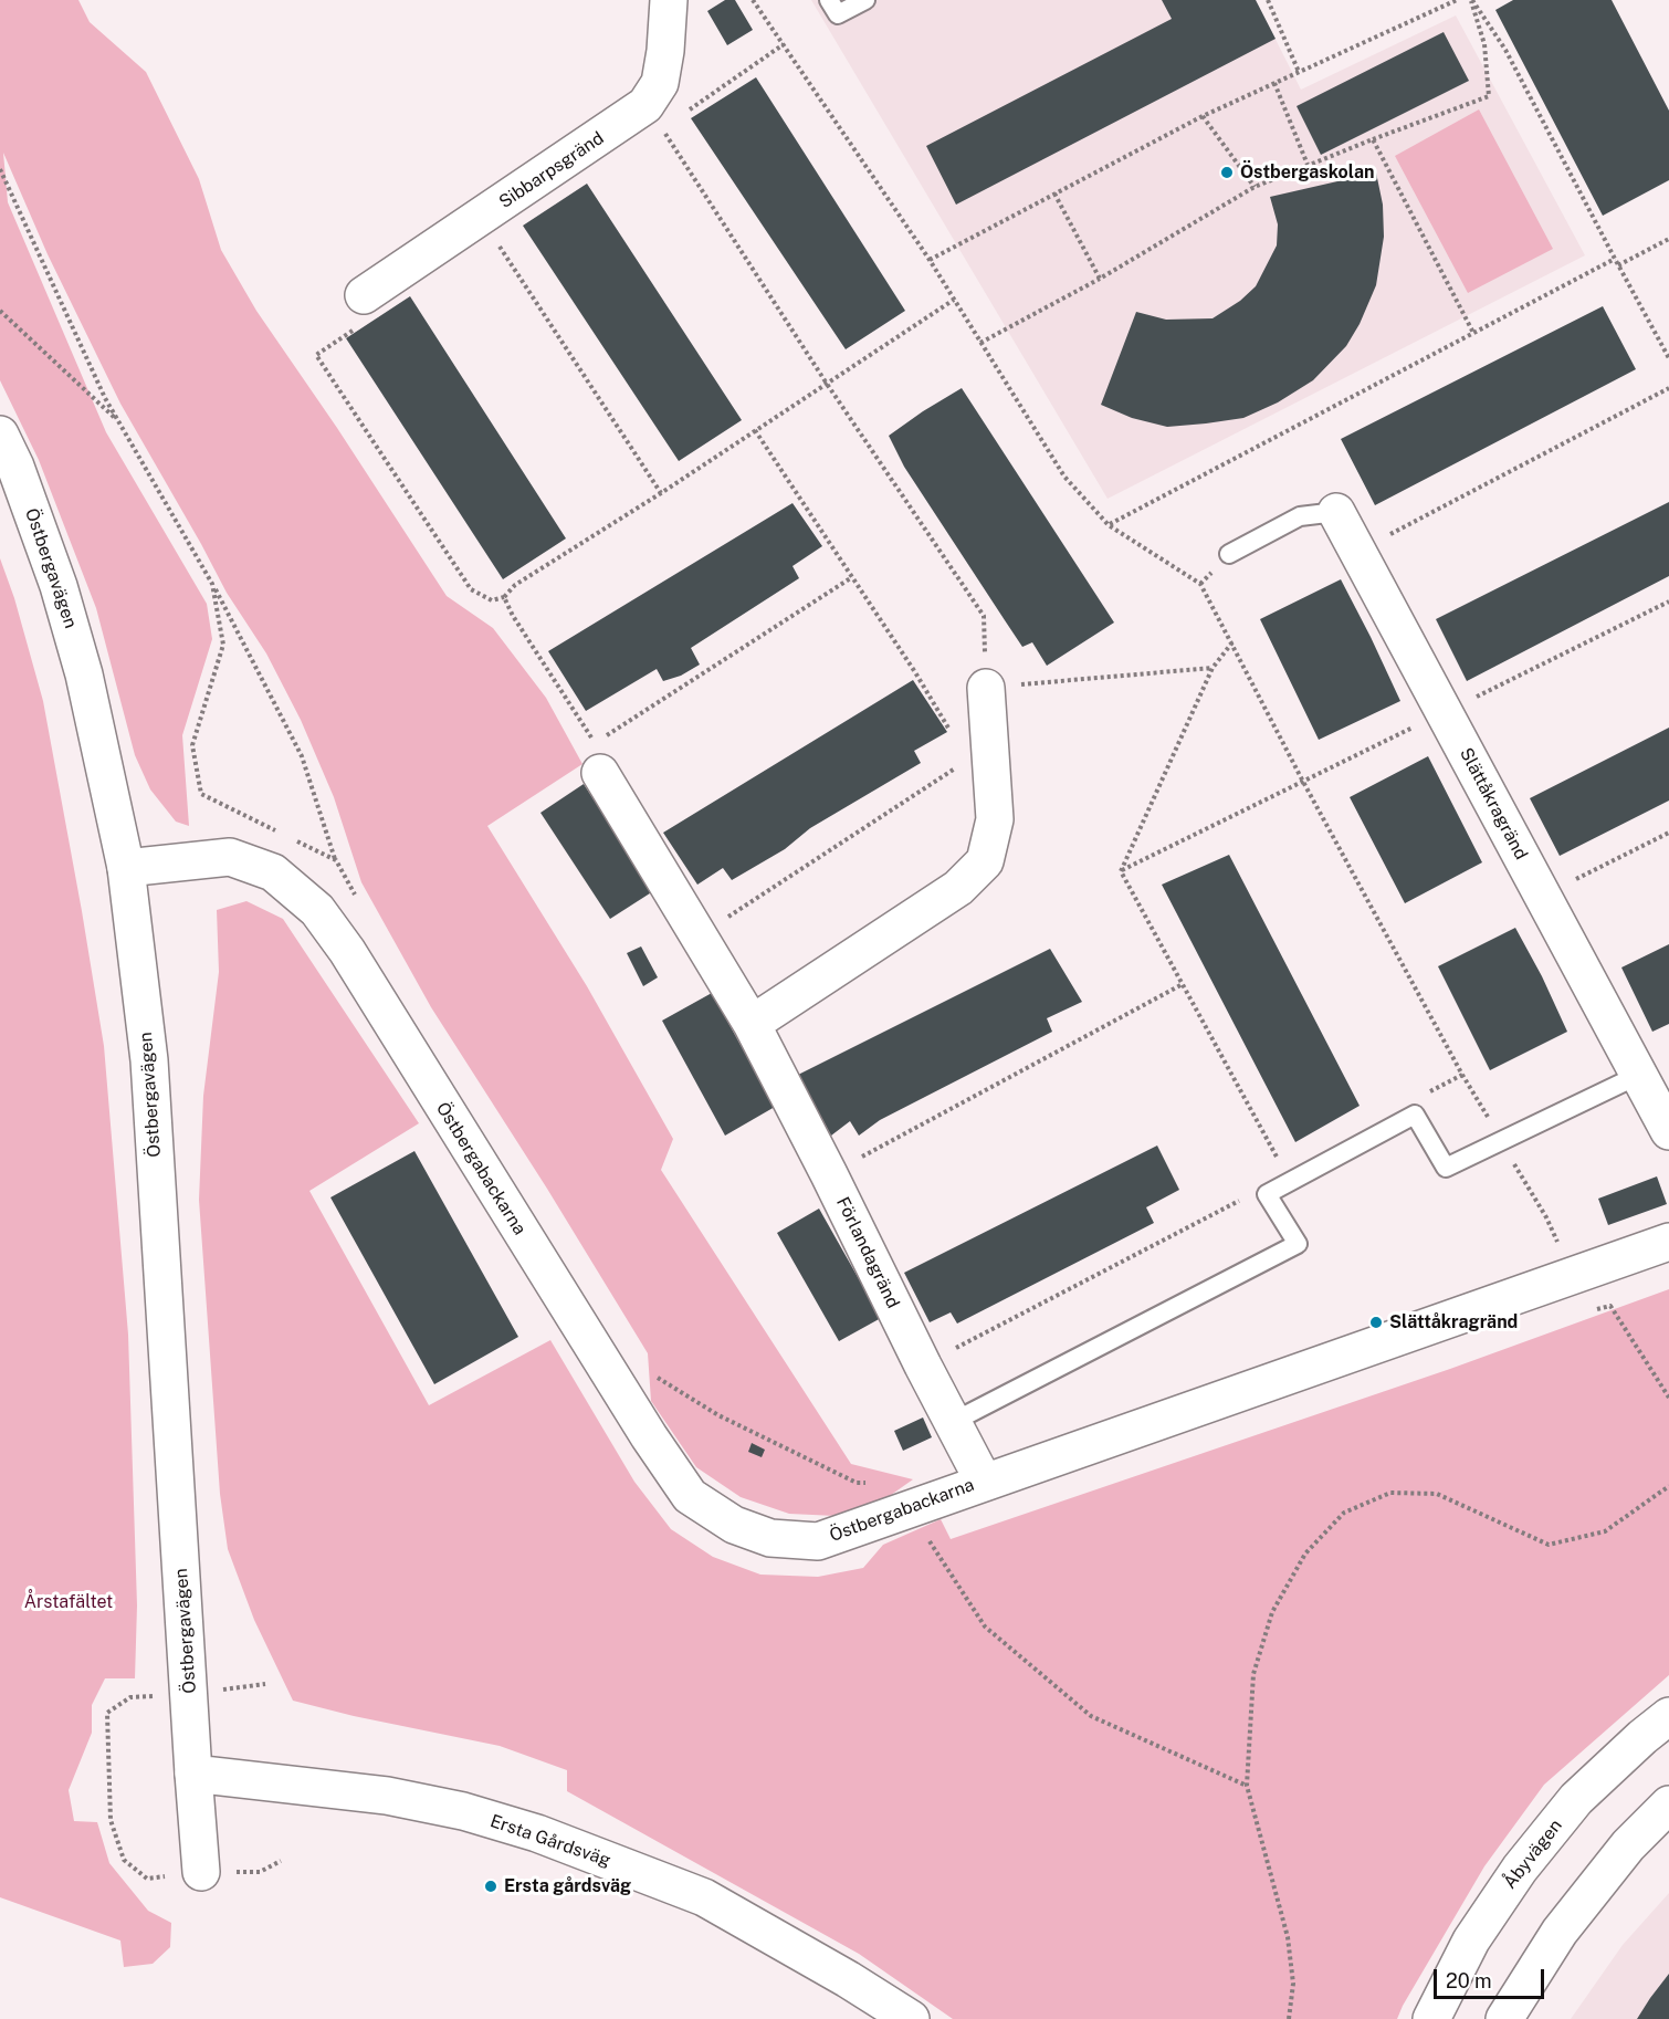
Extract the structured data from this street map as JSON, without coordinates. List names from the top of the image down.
{
  "streets": {
    "street": [
      "Sibbarpsgränd",
      "Östbergavägen",
      "Slättåkragränd",
      "Östbergabackarna",
      "Förlandagränd",
      "Ersta Gårdsväg",
      "Åbyvägen"
    ]
  },
  "crossings": [
    ["Östbergavägen", "Östbergabackarna"],
    ["Östbergavägen", "Ersta Gårdsväg"],
    ["Östbergabackarna", "Förlandagränd"]
  ],
  "parks": ["Årstafältet"],
  "places": ["Östbergaskolan", "Slättåkragränd", "Ersta gårdsväg"],
  "scale_bar": "20 m"
}
